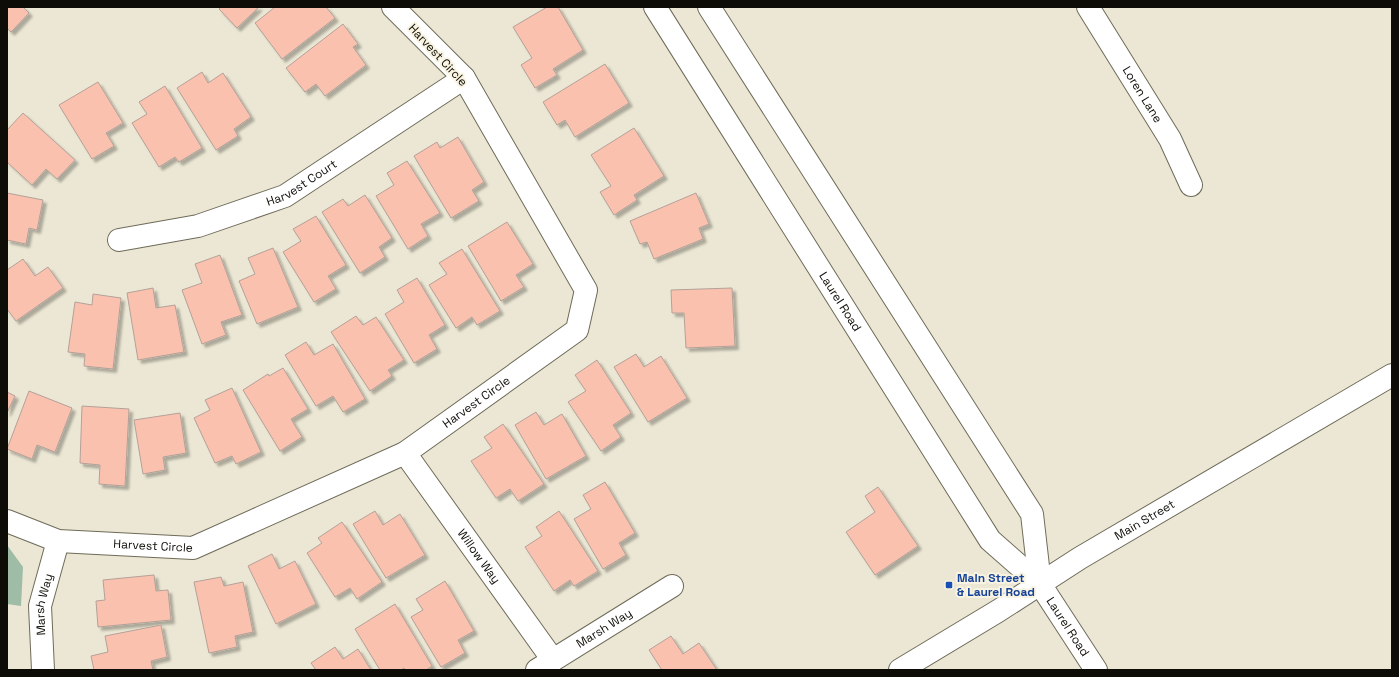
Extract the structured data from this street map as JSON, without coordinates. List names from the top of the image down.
{
  "streets": {
    "street": [
      "Harvest Circle",
      "Loren Lane",
      "Harvest Court",
      "Laurel Road",
      "Main Street",
      "Willow Way",
      "Marsh Way"
    ]
  },
  "crossings": [
    ["Harvest Circle", "Harvest Court"],
    ["Harvest Circle", "Willow Way"],
    ["Harvest Circle", "Marsh Way"],
    ["Laurel Road", "Main Street"],
    ["Willow Way", "Marsh Way"]
  ],
  "places": {
    "transit": ["Main Street & Laurel Road"]
  }
}
